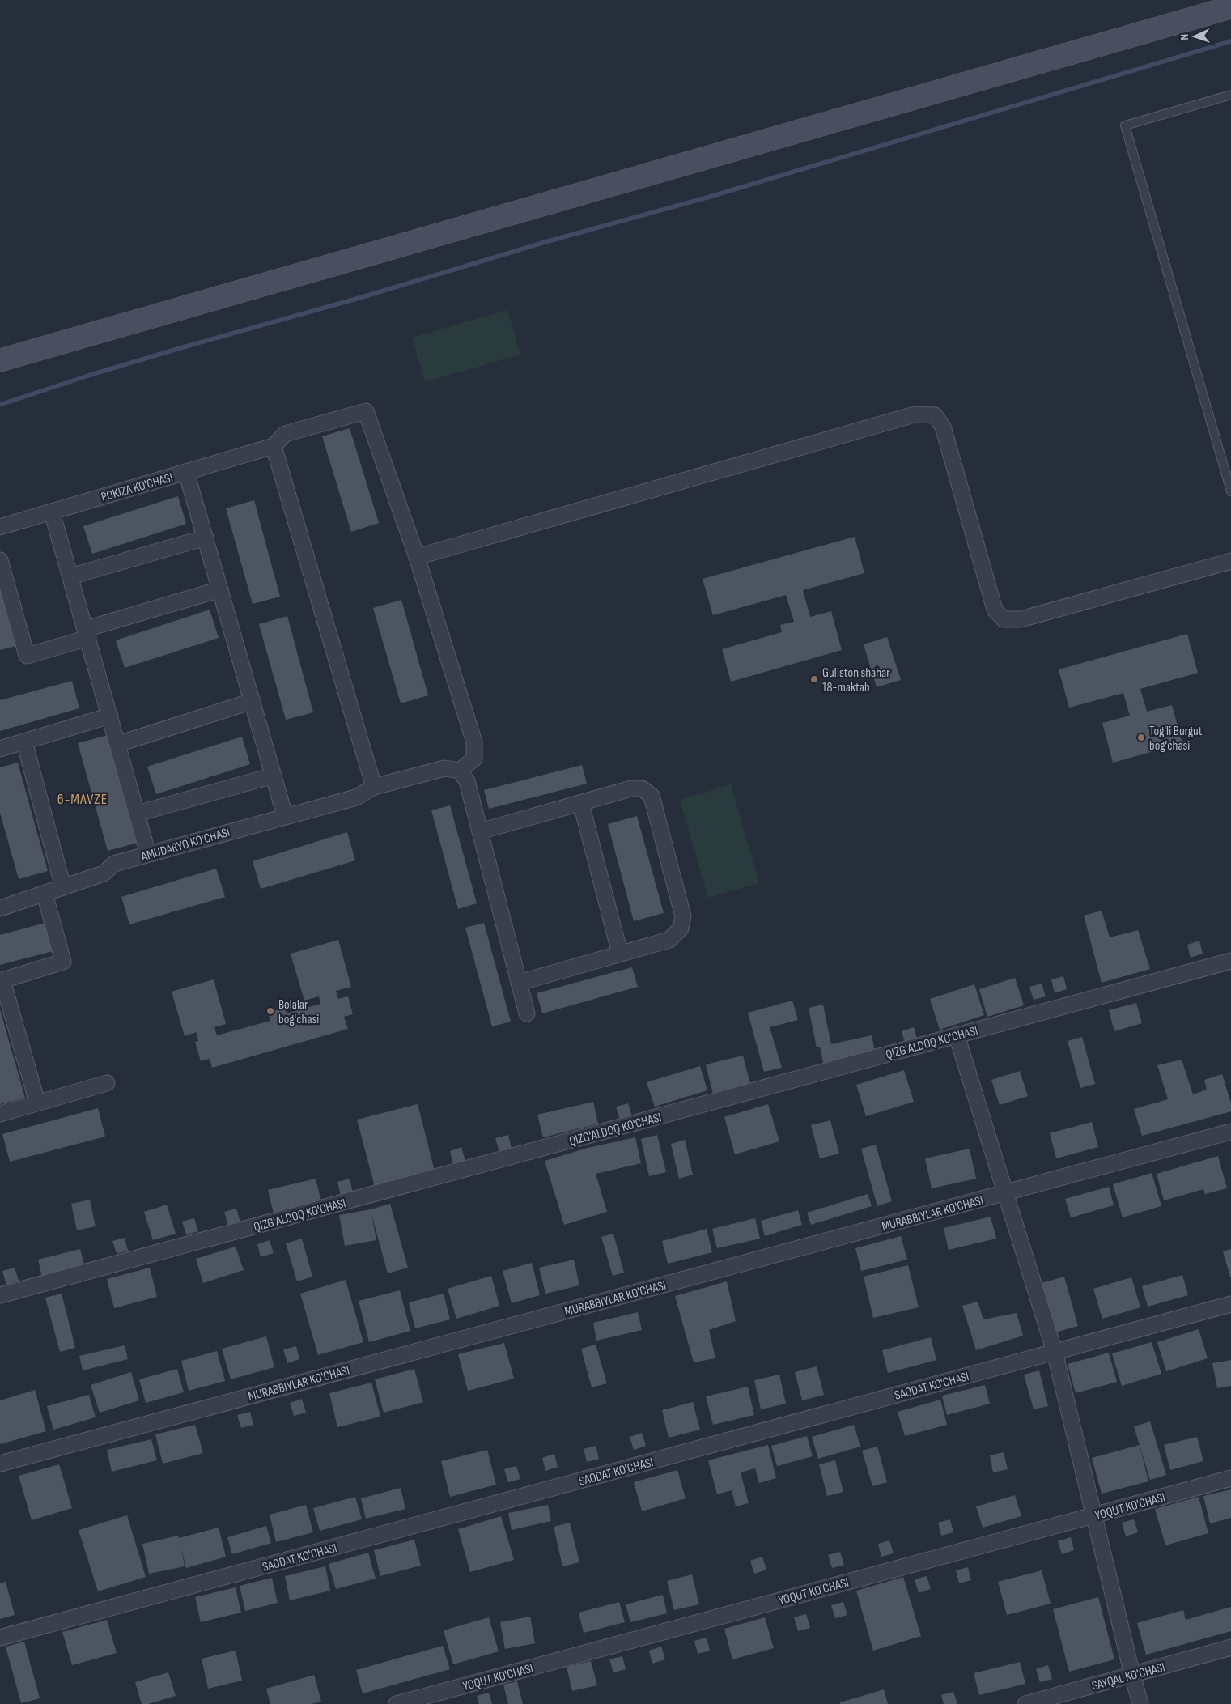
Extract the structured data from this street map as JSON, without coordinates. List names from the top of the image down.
{
  "streets": {
    "street": [
      "POKIZA KO'CHASI",
      "AMUDARYO KO'CHASI",
      "QIZG'ALDOQ KO'CHASI",
      "MURABBIYLAR KO'CHASI",
      "SAODAT KO'CHASI",
      "YOQUT KO'CHASI",
      "SAYQAL KO'CHASI"
    ]
  },
  "districts": ["6-MAVZE"],
  "places": ["Guliston shahar 18-maktab", "Tog'li Burgut bog'chasi", "Bolalar bog'chasi"],
  "north": "left"
}
